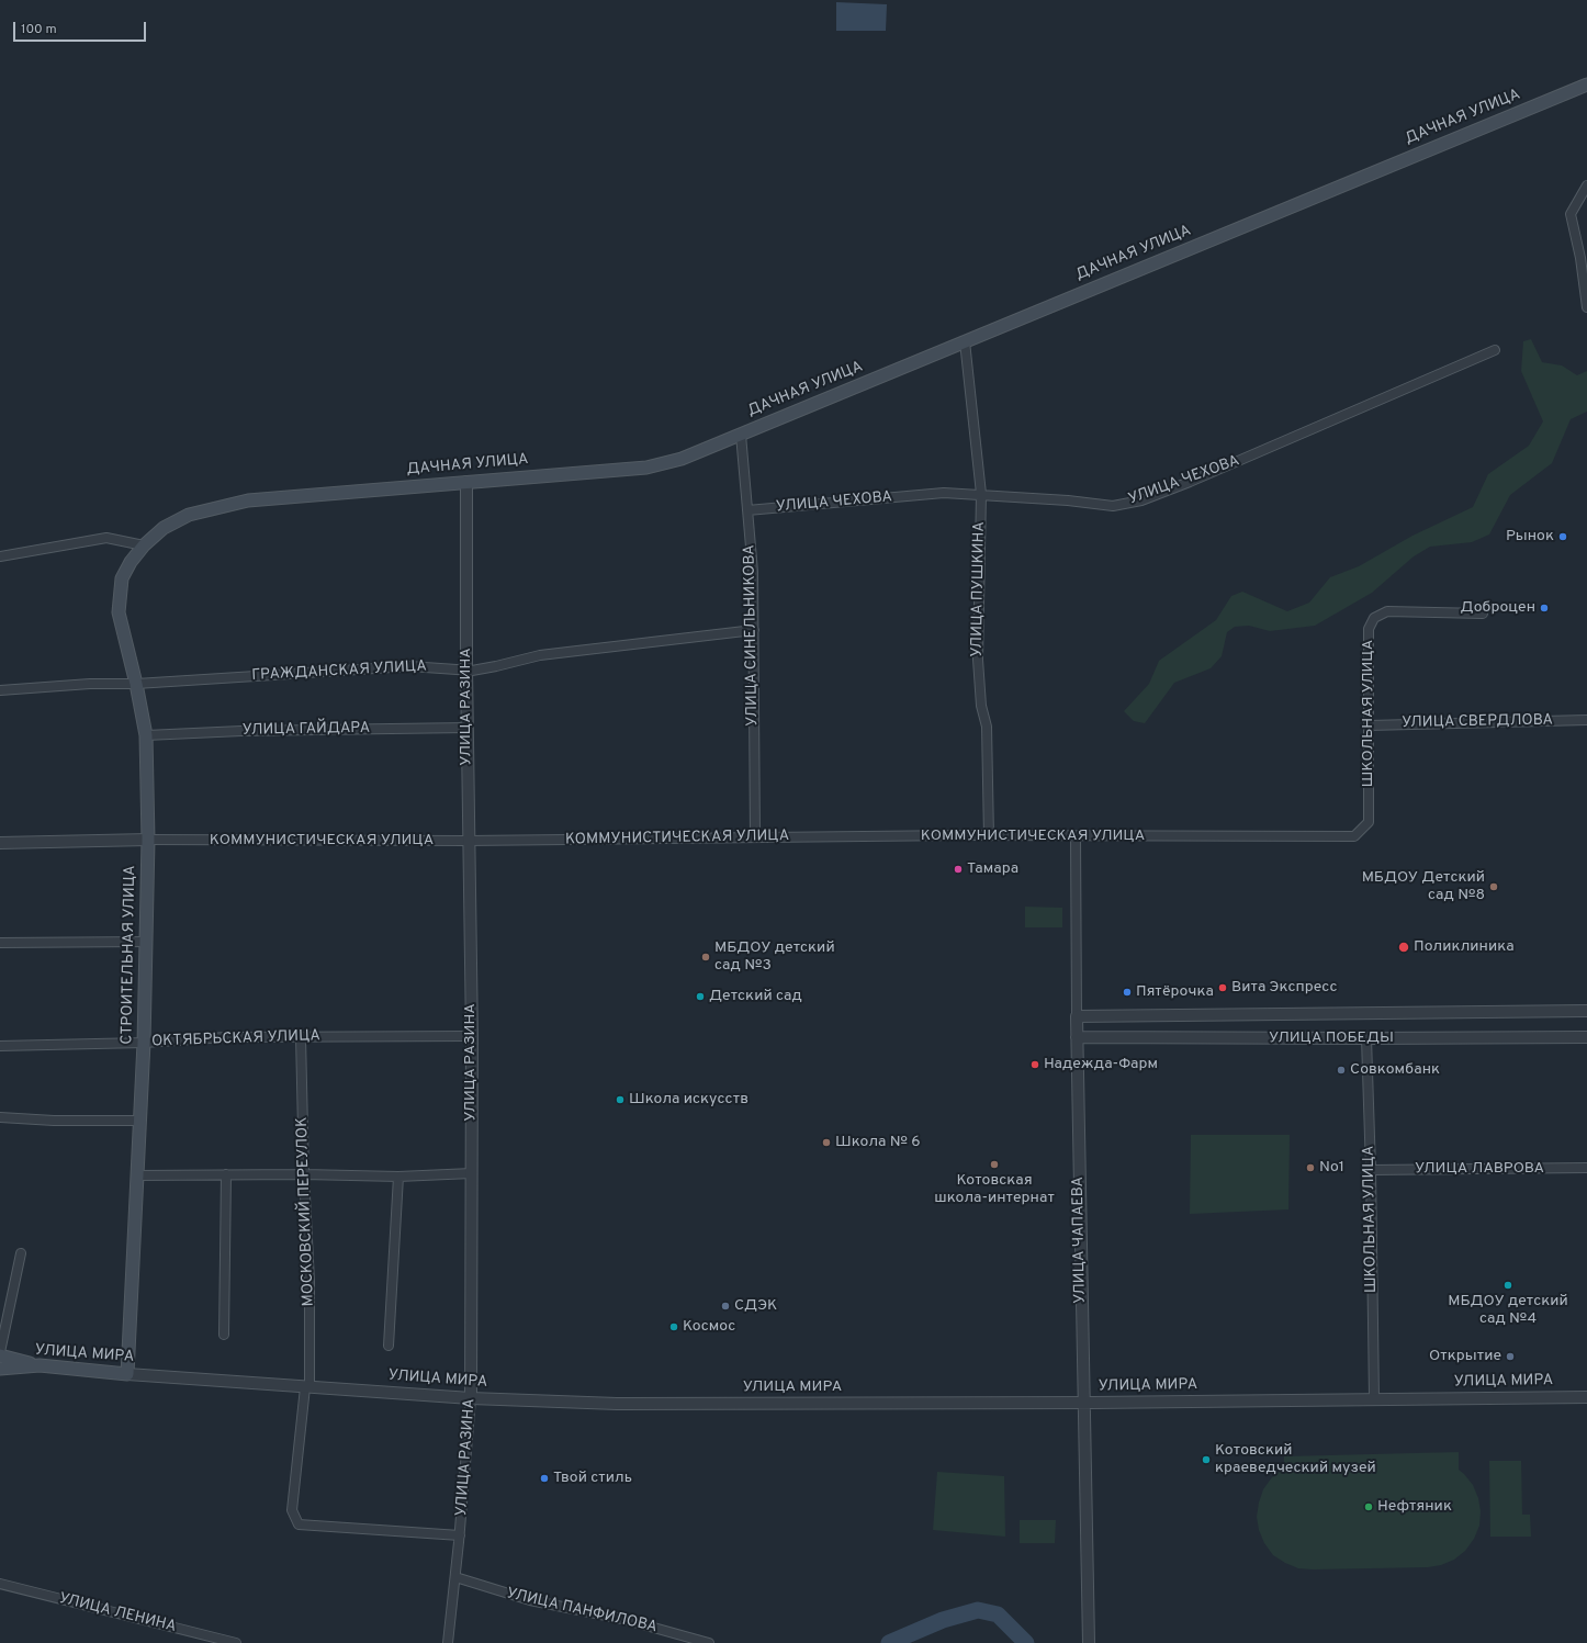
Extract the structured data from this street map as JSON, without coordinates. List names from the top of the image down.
{
  "streets": {
    "main road": ["ДАЧНАЯ УЛИЦА", "СТРОИТЕЛЬНАЯ УЛИЦА", "УЛИЦА МИРА"],
    "street": [
      "УЛИЦА ЧЕХОВА",
      "УЛИЦА ПУШКИНА",
      "УЛИЦА СИНЕЛЬНИКОВА",
      "ГРАЖДАНСКАЯ УЛИЦА",
      "УЛИЦА РАЗИНА",
      "ШКОЛЬНАЯ УЛИЦА",
      "УЛИЦА СВЕРДЛОВА",
      "УЛИЦА ГАЙДАРА",
      "КОММУНИСТИЧЕСКАЯ УЛИЦА",
      "УЛИЦА ПОБЕДЫ",
      "ОКТЯБРЬСКАЯ УЛИЦА",
      "УЛИЦА ЛАВРОВА",
      "МОСКОВСКИЙ ПЕРЕУЛОК",
      "УЛИЦА ЧАПАЕВА",
      "УЛИЦА ПАНФИЛОВА",
      "УЛИЦА ЛЕНИНА"
    ]
  },
  "crossings": [
    ["ДАЧНАЯ УЛИЦА", "УЛИЦА ПУШКИНА"],
    ["ДАЧНАЯ УЛИЦА", "УЛИЦА СИНЕЛЬНИКОВА"],
    ["ДАЧНАЯ УЛИЦА", "УЛИЦА РАЗИНА"],
    ["ДАЧНАЯ УЛИЦА", "СТРОИТЕЛЬНАЯ УЛИЦА"],
    ["УЛИЦА ЧЕХОВА", "УЛИЦА ПУШКИНА"],
    ["УЛИЦА ЧЕХОВА", "УЛИЦА СИНЕЛЬНИКОВА"],
    ["УЛИЦА ПУШКИНА", "КОММУНИСТИЧЕСКАЯ УЛИЦА"],
    ["УЛИЦА СИНЕЛЬНИКОВА", "ГРАЖДАНСКАЯ УЛИЦА"],
    ["УЛИЦА СИНЕЛЬНИКОВА", "КОММУНИСТИЧЕСКАЯ УЛИЦА"],
    ["ГРАЖДАНСКАЯ УЛИЦА", "УЛИЦА РАЗИНА"],
    ["ГРАЖДАНСКАЯ УЛИЦА", "СТРОИТЕЛЬНАЯ УЛИЦА"],
    ["УЛИЦА РАЗИНА", "УЛИЦА ГАЙДАРА"],
    ["УЛИЦА РАЗИНА", "КОММУНИСТИЧЕСКАЯ УЛИЦА"],
    ["УЛИЦА РАЗИНА", "ОКТЯБРЬСКАЯ УЛИЦА"],
    ["УЛИЦА РАЗИНА", "МОСКОВСКИЙ ПЕРЕУЛОК"],
    ["УЛИЦА РАЗИНА", "УЛИЦА МИРА"],
    ["УЛИЦА РАЗИНА", "УЛИЦА ПАНФИЛОВА"],
    ["ШКОЛЬНАЯ УЛИЦА", "УЛИЦА СВЕРДЛОВА"],
    ["ШКОЛЬНАЯ УЛИЦА", "КОММУНИСТИЧЕСКАЯ УЛИЦА"],
    ["ШКОЛЬНАЯ УЛИЦА", "УЛИЦА ПОБЕДЫ"],
    ["ШКОЛЬНАЯ УЛИЦА", "УЛИЦА ЛАВРОВА"],
    ["ШКОЛЬНАЯ УЛИЦА", "УЛИЦА МИРА"],
    ["УЛИЦА ГАЙДАРА", "СТРОИТЕЛЬНАЯ УЛИЦА"],
    ["КОММУНИСТИЧЕСКАЯ УЛИЦА", "СТРОИТЕЛЬНАЯ УЛИЦА"],
    ["КОММУНИСТИЧЕСКАЯ УЛИЦА", "УЛИЦА ЧАПАЕВА"],
    ["СТРОИТЕЛЬНАЯ УЛИЦА", "ОКТЯБРЬСКАЯ УЛИЦА"],
    ["СТРОИТЕЛЬНАЯ УЛИЦА", "УЛИЦА МИРА"],
    ["УЛИЦА ПОБЕДЫ", "УЛИЦА ЧАПАЕВА"],
    ["ОКТЯБРЬСКАЯ УЛИЦА", "МОСКОВСКИЙ ПЕРЕУЛОК"],
    ["МОСКОВСКИЙ ПЕРЕУЛОК", "УЛИЦА МИРА"],
    ["УЛИЦА ЧАПАЕВА", "УЛИЦА МИРА"]
  ],
  "places": [
    "Рынок",
    "Доброцен",
    "Тамара",
    "МБДОУ Детский сад №8",
    "Поликлиника",
    "МБДОУ детский сад №3",
    "Вита Экспресс",
    "Пятёрочка",
    "Детский сад",
    "Надежда-Фарм",
    "Совкомбанк",
    "Школа искусств",
    "Школа № 6",
    "Котовская школа-интернат",
    "No1",
    "МБДОУ детский сад №4",
    "СДЭК",
    "Космос",
    "Открытие",
    "Котовский краеведческий музей",
    "Твой стиль",
    "Нефтяник"
  ],
  "scale_bar": "100 m"
}
